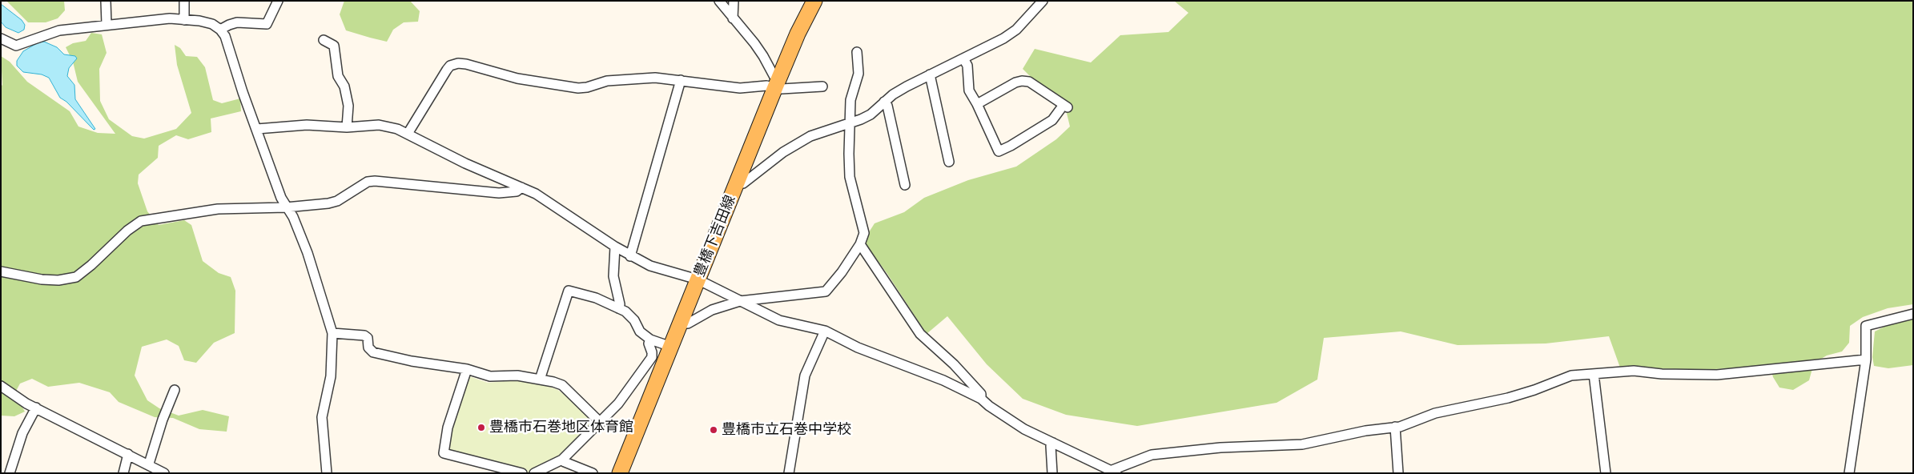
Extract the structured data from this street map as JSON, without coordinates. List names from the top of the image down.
{
  "streets": {
    "main road": ["豊橋下吉田線"]
  },
  "places": ["豊橋市石巻地区体育館", "豊橋市立石巻中学校"]
}
